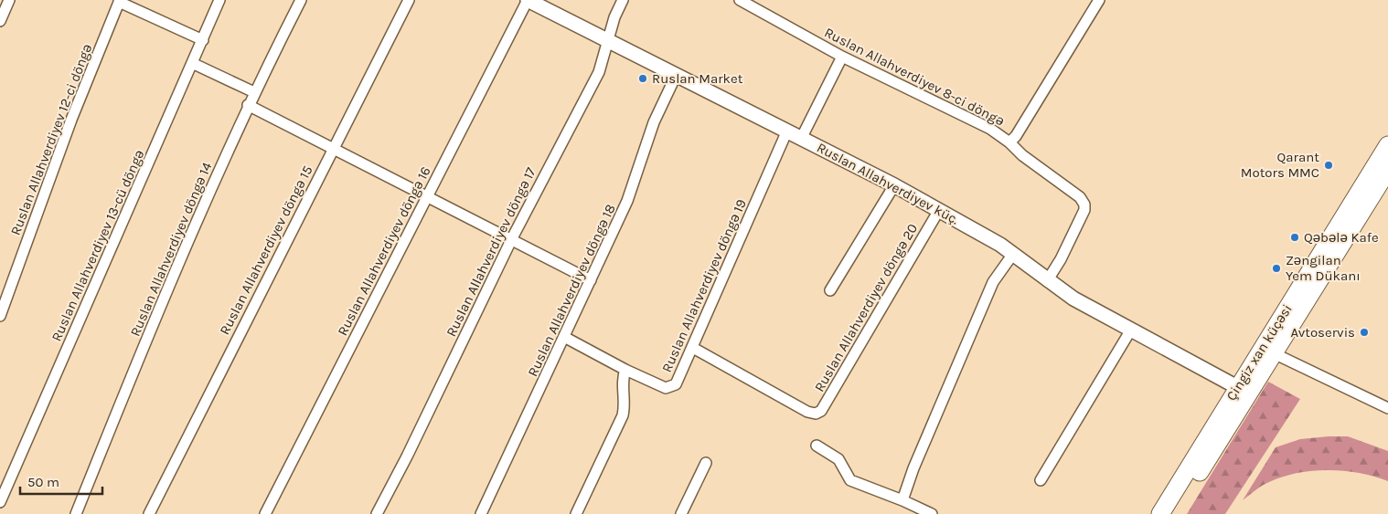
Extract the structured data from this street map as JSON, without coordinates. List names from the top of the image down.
{
  "streets": {
    "main road": ["Çingiz xan küçəsi"],
    "street": [
      "Ruslan Allahverdiyev 8-ci döngə",
      "Ruslan Allahverdiyev 12-ci döngə",
      "Ruslan Allahverdiyev küç.",
      "Ruslan Allahverdiyev 13-cü döngə",
      "Ruslan Allahverdiyev döngə 14",
      "Ruslan Allahverdiyev döngə 15",
      "Ruslan Allahverdiyev döngə 16",
      "Ruslan Allahverdiyev döngə 17",
      "Ruslan Allahverdiyev döngə 19",
      "Ruslan Allahverdiyev döngə 18",
      "Ruslan Allahverdiyev döngə 20"
    ]
  },
  "crossings": [
    ["Ruslan Allahverdiyev 8-ci döngə", "Ruslan Allahverdiyev küç."],
    ["Ruslan Allahverdiyev küç.", "Ruslan Allahverdiyev döngə 16"],
    ["Ruslan Allahverdiyev küç.", "Ruslan Allahverdiyev döngə 17"],
    ["Ruslan Allahverdiyev küç.", "Ruslan Allahverdiyev döngə 19"],
    ["Ruslan Allahverdiyev küç.", "Ruslan Allahverdiyev döngə 18"],
    ["Ruslan Allahverdiyev küç.", "Ruslan Allahverdiyev döngə 20"],
    ["Ruslan Allahverdiyev küç.", "Çingiz xan küçəsi"],
    ["Ruslan Allahverdiyev döngə 19", "Ruslan Allahverdiyev döngə 20"]
  ],
  "places": [
    "Ruslan Market",
    "Qarant Motors MMC",
    "Qəbələ Kafe",
    "Zəngilan Yem Dükanı",
    "Avtoservis"
  ],
  "scale_bar": "50 m"
}
